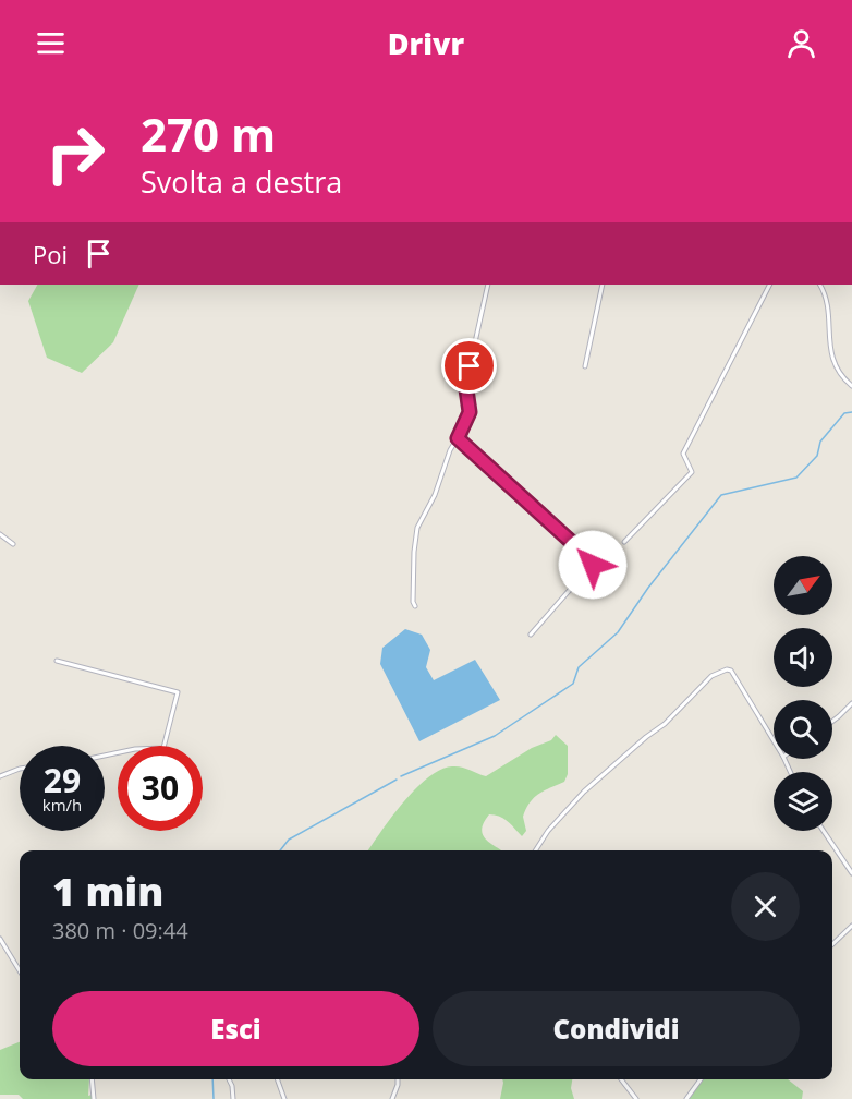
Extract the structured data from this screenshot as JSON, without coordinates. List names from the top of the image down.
{
  "north": "top right",
  "page": {
    "header": "Drivr",
    "turn": ["270 m", "Svolta a destra"],
    "then": "Poi",
    "speed": "29 km/h",
    "limit": "30",
    "heading": ["1 min", "380 m · 09:44"],
    "buttons": ["Esci", "Condividi"]
  }
}
